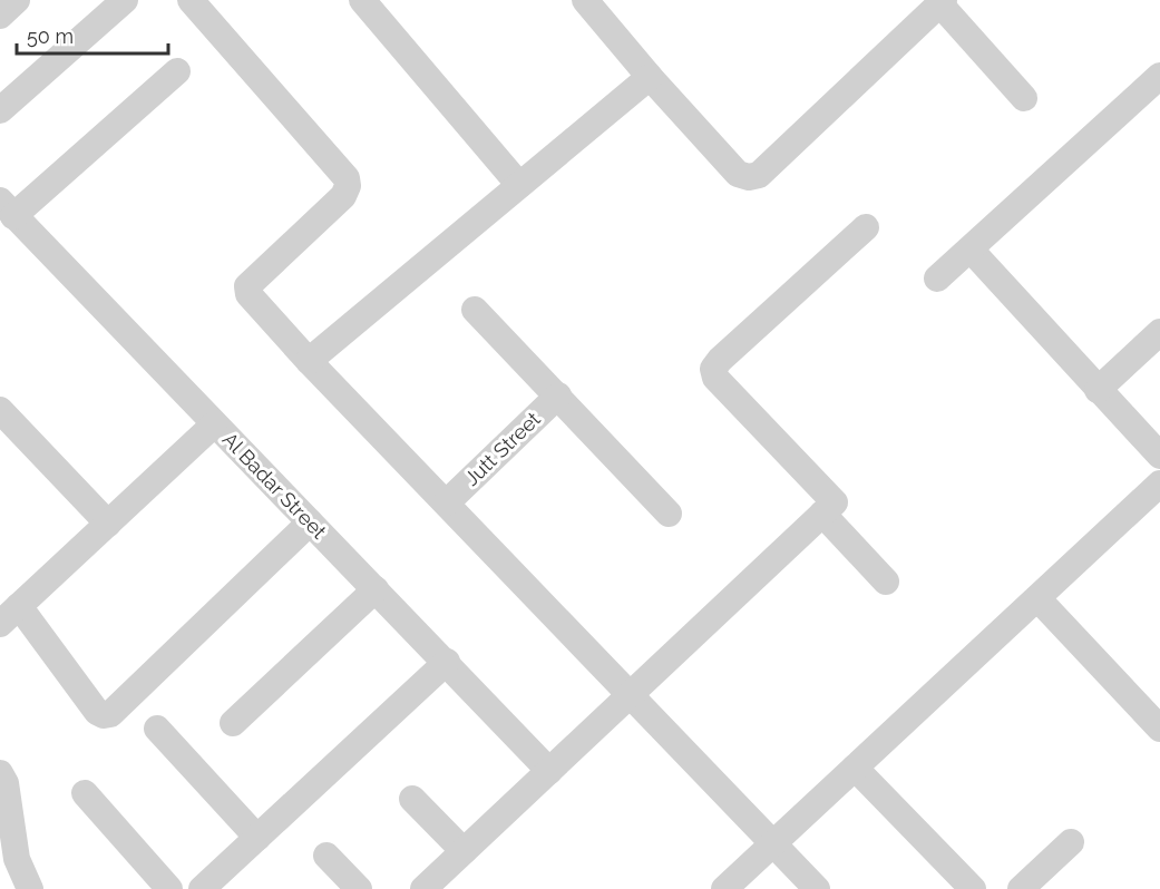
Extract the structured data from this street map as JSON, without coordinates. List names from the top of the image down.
{
  "streets": {
    "street": ["Jutt Street", "Al Badar Street"]
  },
  "scale_bar": "50 m"
}
